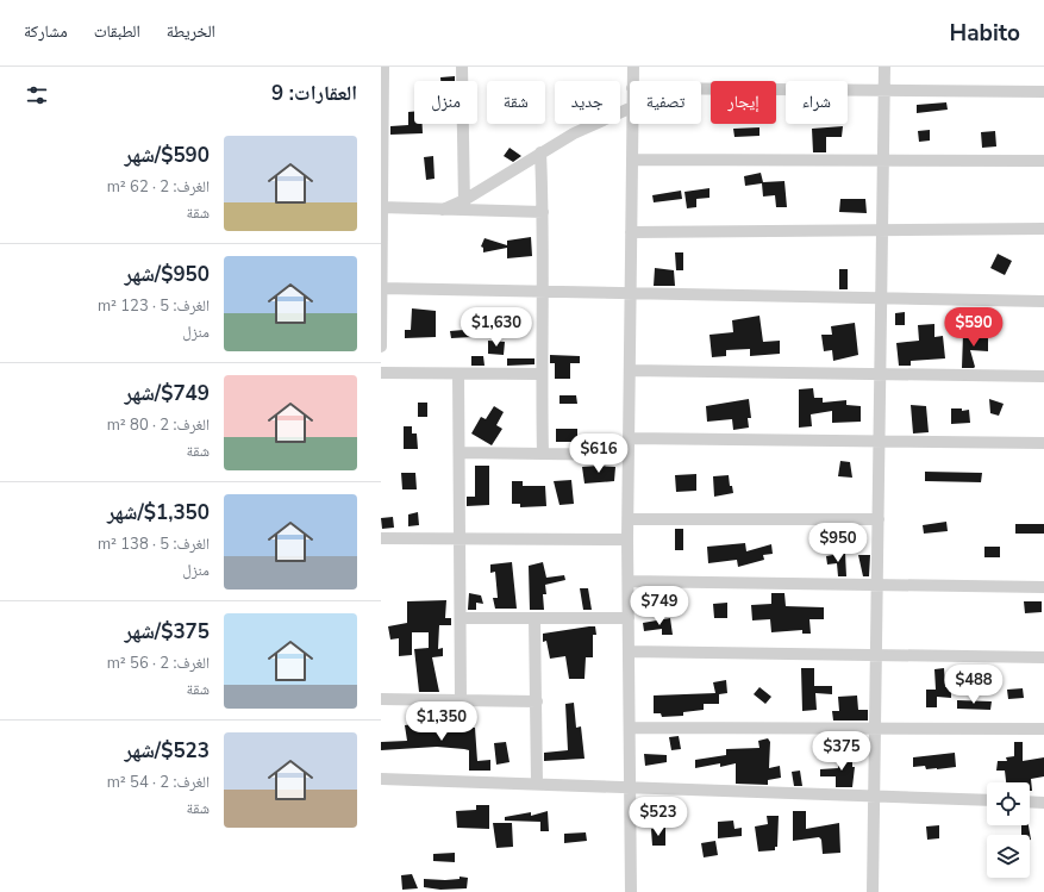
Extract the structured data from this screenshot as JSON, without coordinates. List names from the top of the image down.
{
  "page": {
    "header": "Habito",
    "nav": ["الخريطة", "الطبقات", "مشاركة"],
    "heading": "العقارات: 9",
    "chip": [
      "شراء",
      "إيجار",
      "تصفية",
      "جديد",
      "شقة",
      "منزل"
    ],
    "list": [
      {
        "name": "$590/شهر",
        "note": "الغرف: 2 · 62 m² · شقة"
      },
      {
        "name": "$950/شهر",
        "note": "الغرف: 5 · 123 m² · منزل"
      },
      {
        "name": "$749/شهر",
        "note": "الغرف: 2 · 80 m² · شقة"
      },
      {
        "name": "$1,350/شهر",
        "note": "الغرف: 5 · 138 m² · منزل"
      },
      {
        "name": "$375/شهر",
        "note": "الغرف: 2 · 56 m² · شقة"
      },
      {
        "name": "$523/شهر",
        "note": "الغرف: 2 · 54 m² · شقة"
      }
    ],
    "price": [
      "$1,630",
      "$590",
      "$616",
      "$950",
      "$749",
      "$488",
      "$1,350",
      "$375",
      "$523"
    ]
  }
}
